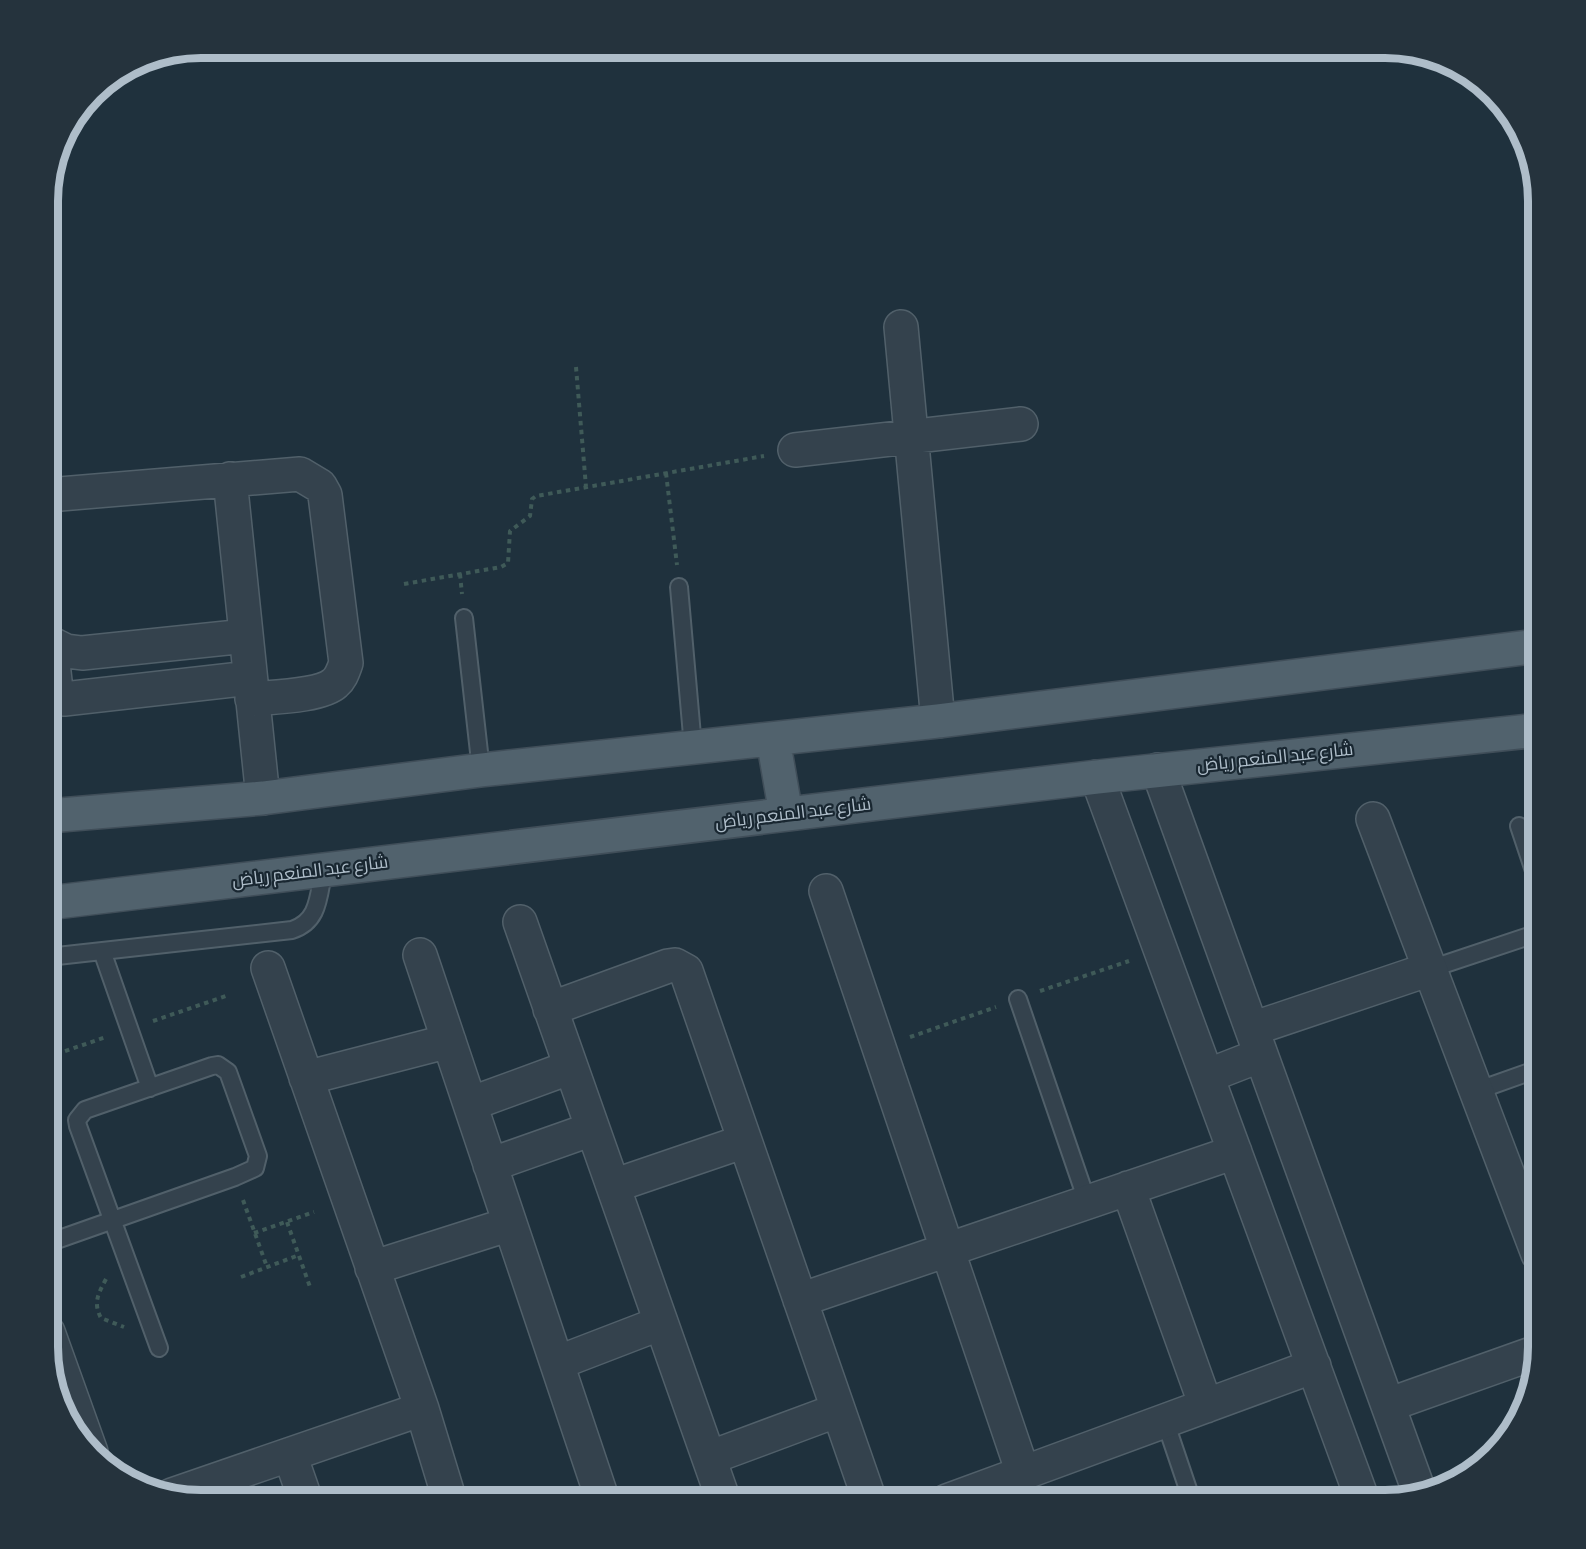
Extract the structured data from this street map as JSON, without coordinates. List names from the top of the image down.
{
  "streets": {
    "main road": ["شارع عبد المنعم رياض"]
  }
}
